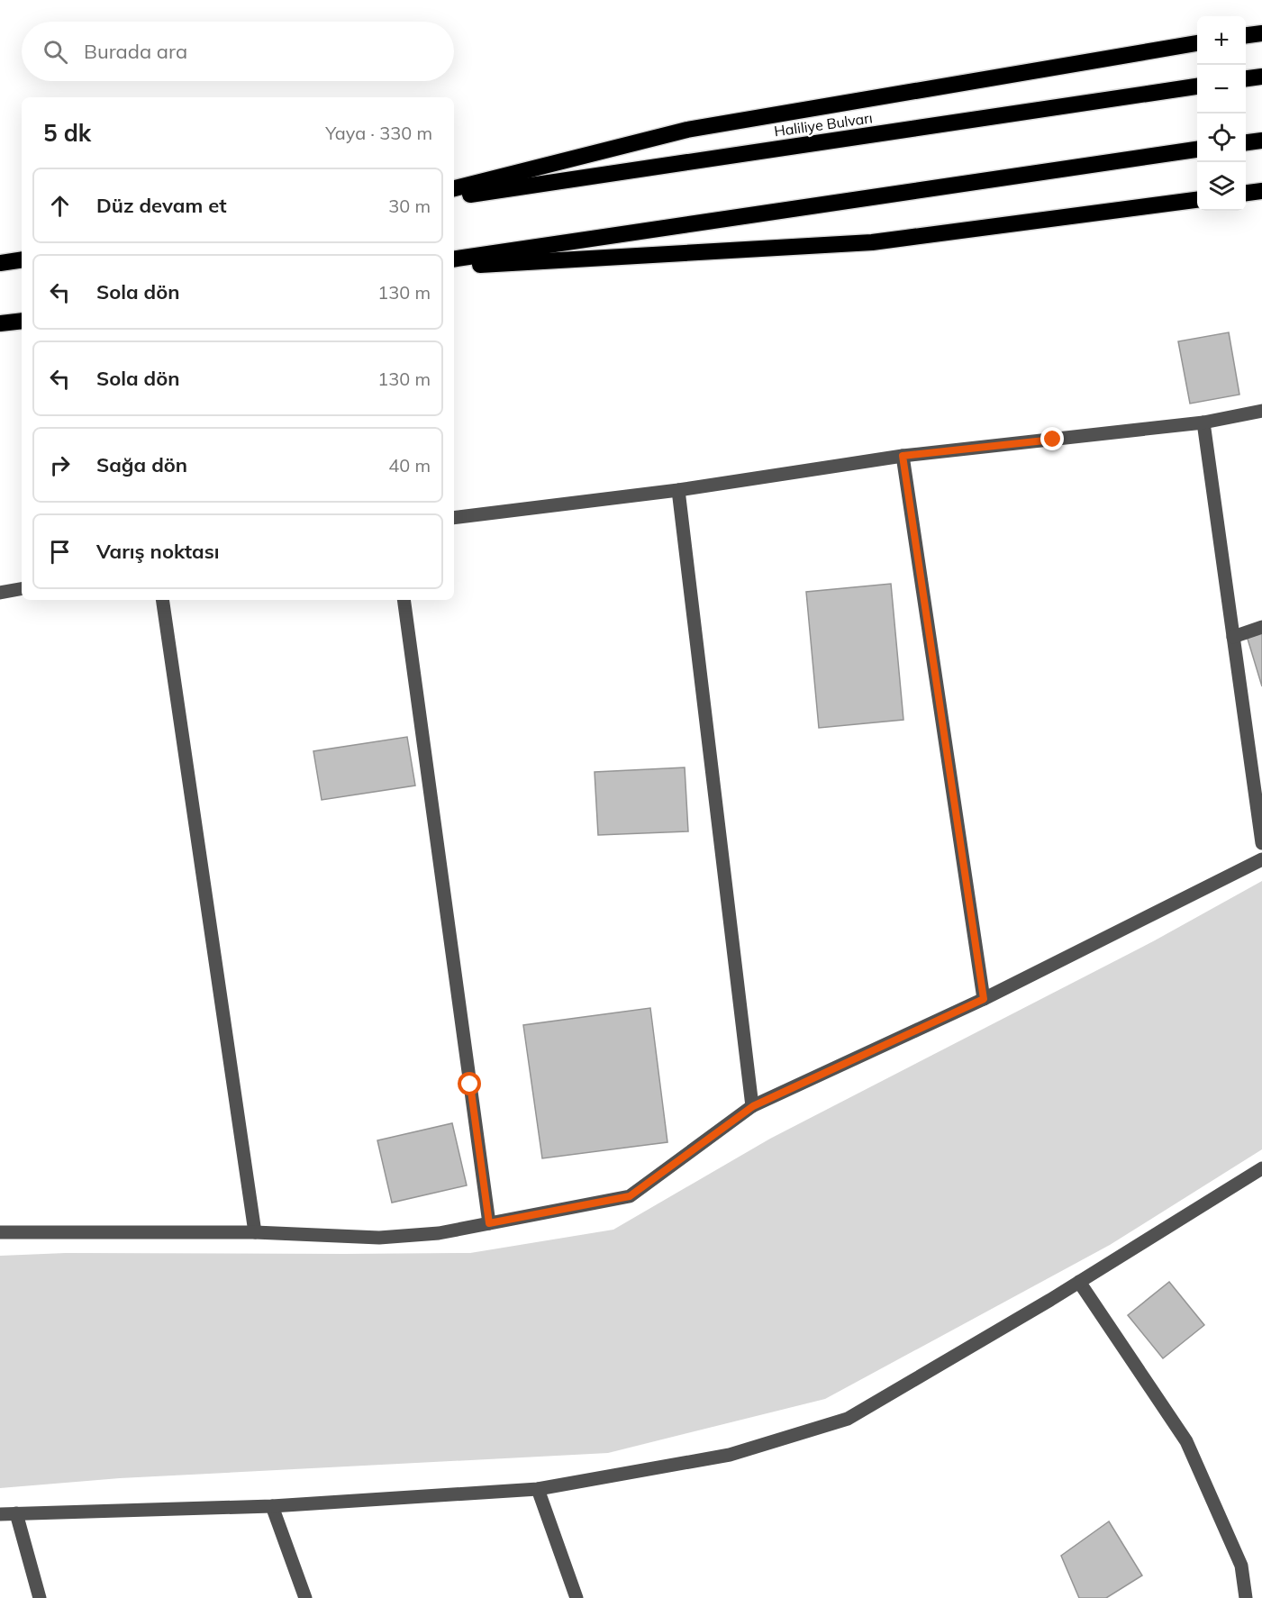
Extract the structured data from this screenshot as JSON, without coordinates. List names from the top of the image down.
{
  "streets": {
    "highway": ["Haliliye Bulvarı"]
  },
  "page": {
    "map_buttons": ["+", "−"],
    "search": "Burada ara",
    "heading": ["5 dk", "Yaya · 330 m"],
    "list": [
      ["Düz devam et", "30 m"],
      ["Sola dön", "130 m"],
      ["Sola dön", "130 m"],
      ["Sağa dön", "40 m"],
      "Varış noktası"
    ]
  }
}
